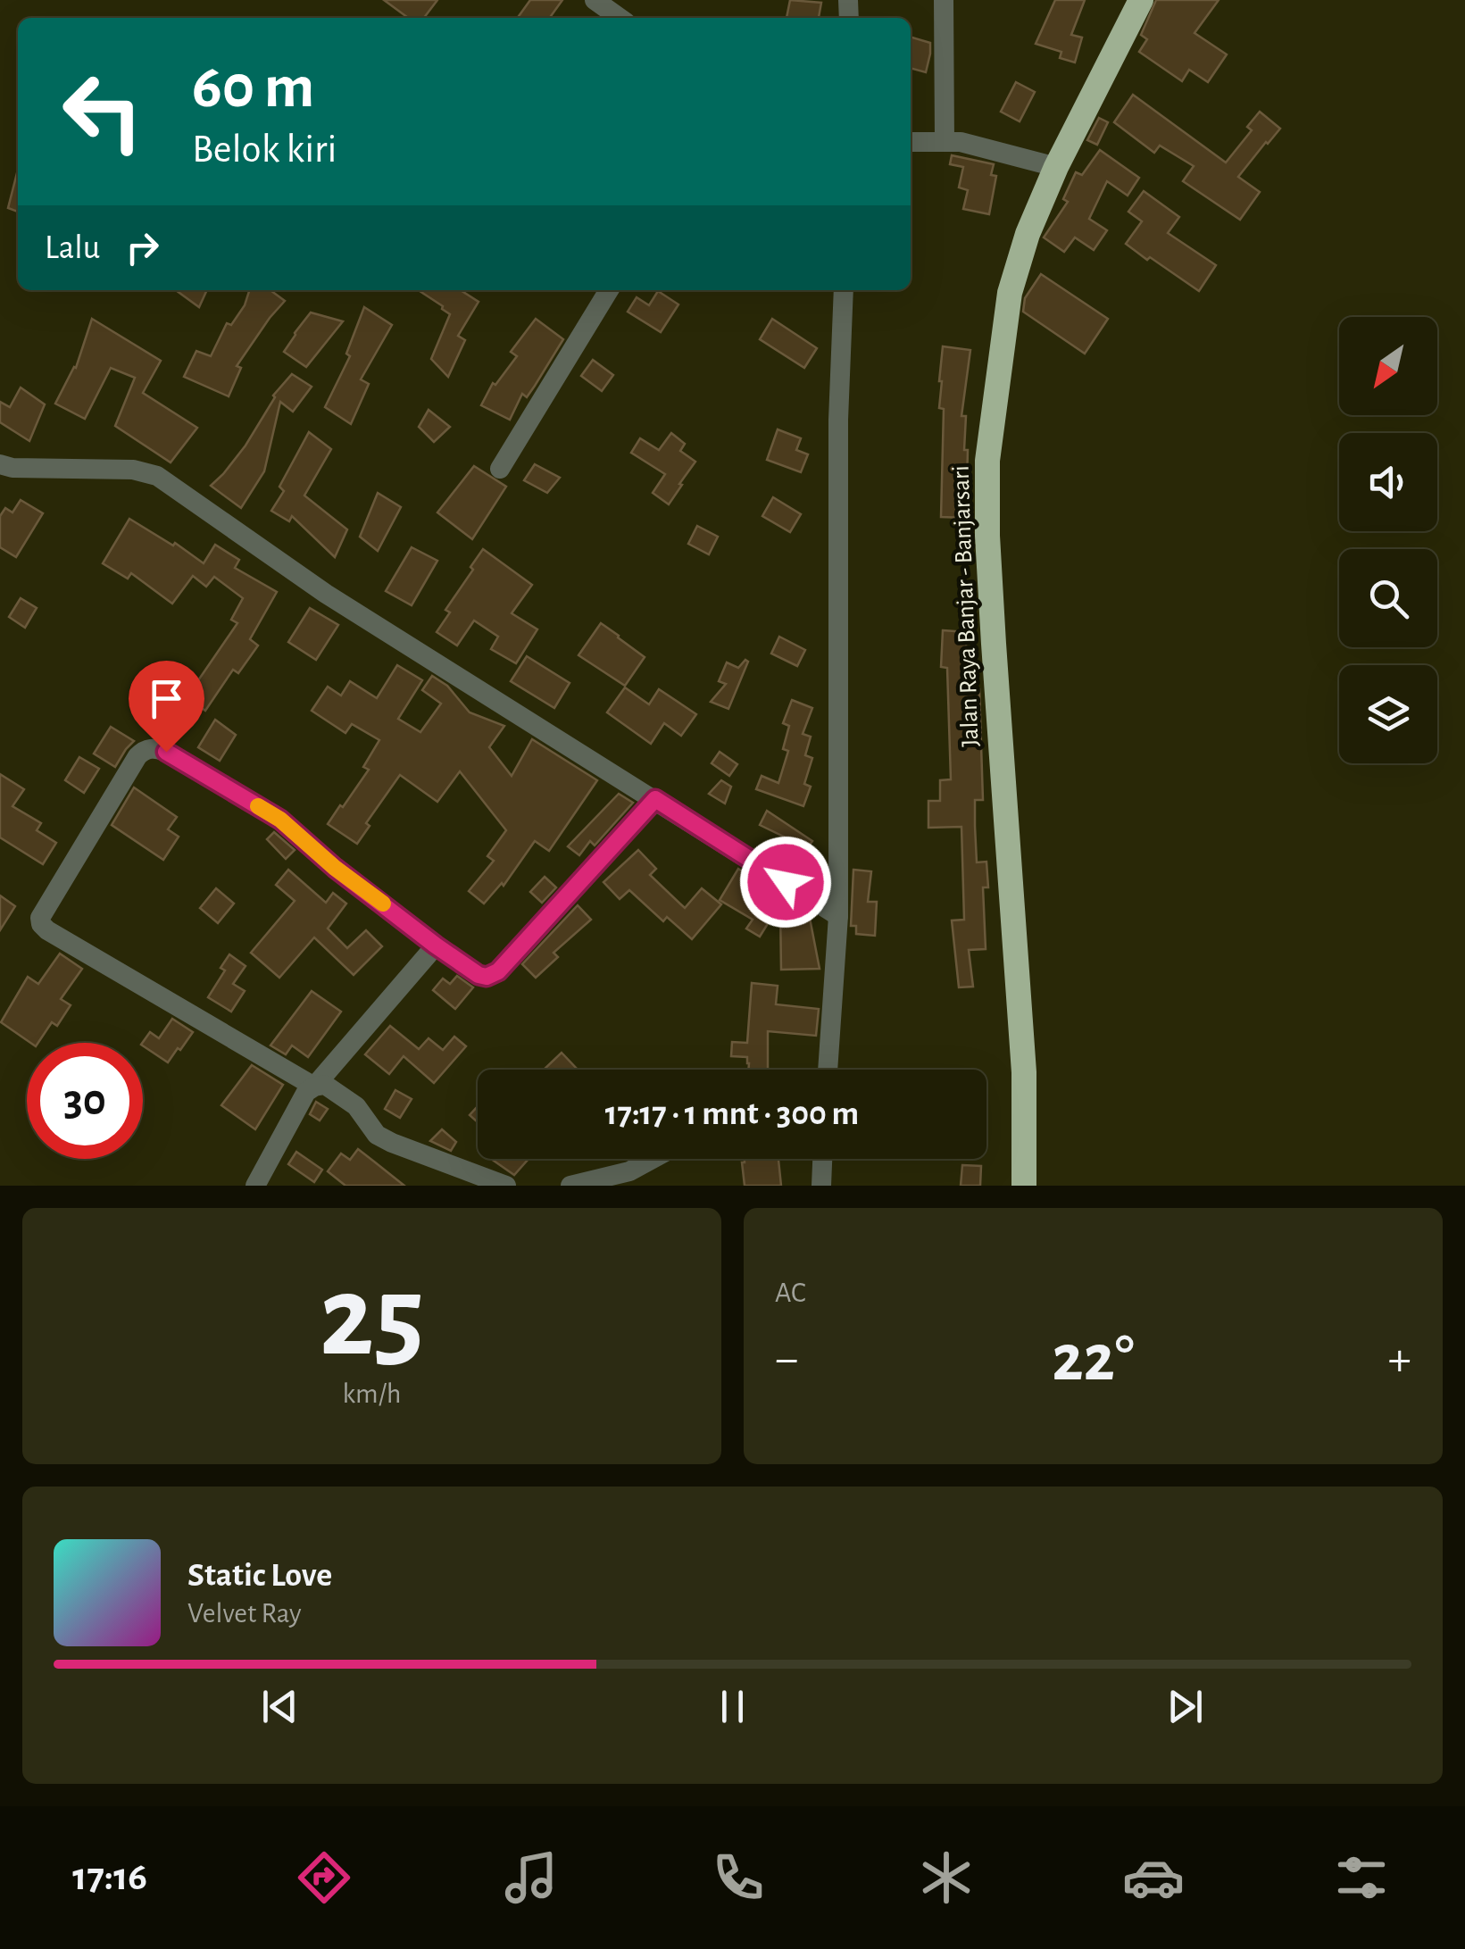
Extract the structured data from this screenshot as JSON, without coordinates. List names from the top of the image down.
{
  "streets": {
    "highway": ["Jalan Raya Banjar - Banjarsari"]
  },
  "north": "bottom left",
  "page": {
    "turn": ["60 m", "Belok kiri"],
    "then": "Lalu",
    "limit": "30",
    "trip": "17:17 · 1 mnt · 300 m",
    "tile": [
      ["25", "km/h"],
      "AC"
    ],
    "heat": ["−", "22°", "+"],
    "song": ["Static Love", "Velvet Ray"],
    "tabs": "17:16"
  }
}
